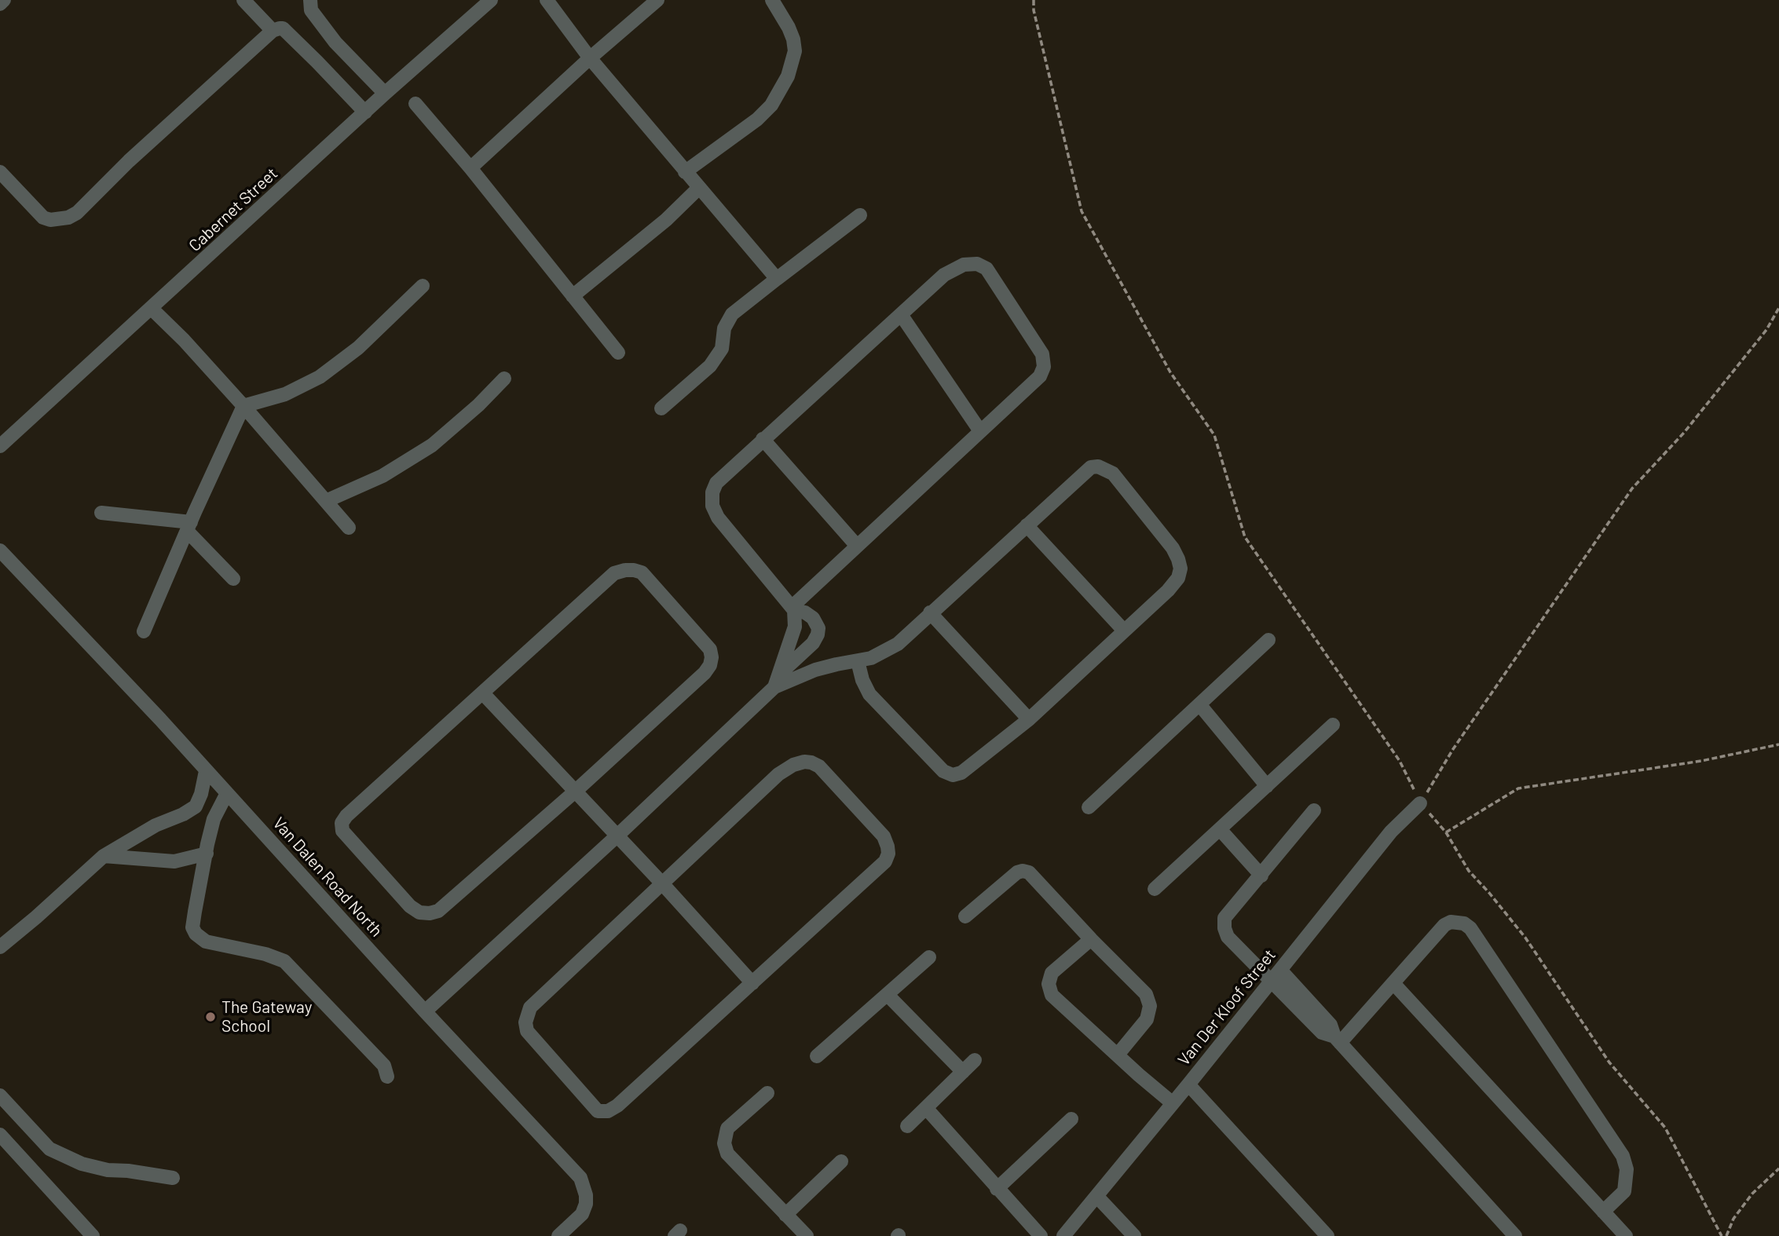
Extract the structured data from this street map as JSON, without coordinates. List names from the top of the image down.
{
  "streets": {
    "street": ["Cabernet Street", "Van Dalen Road North", "Van Der Kloof Street"]
  },
  "places": ["The Gateway School"]
}
